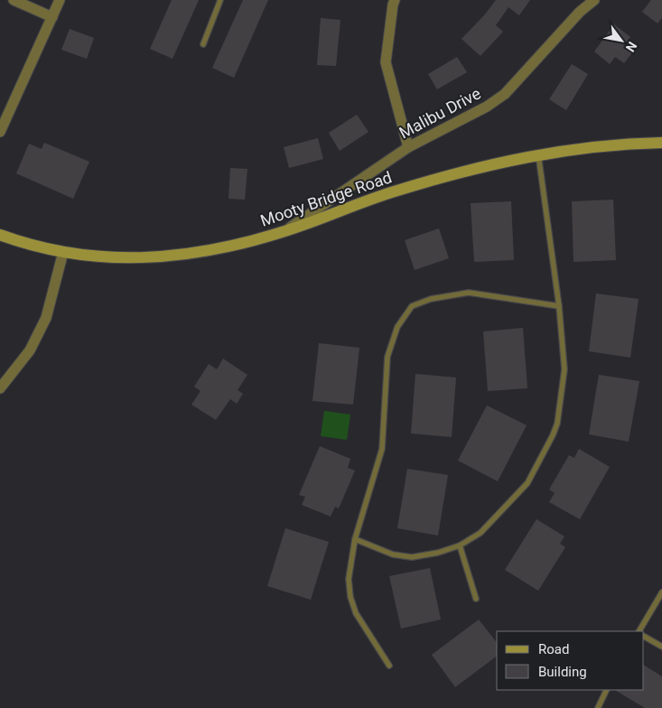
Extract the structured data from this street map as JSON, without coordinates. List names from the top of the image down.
{
  "streets": {
    "main road": ["Mooty Bridge Road"],
    "street": ["Malibu Drive"]
  },
  "crossings": [
    ["Malibu Drive", "Mooty Bridge Road"]
  ],
  "legend": ["Road", "Building"],
  "north": "bottom right"
}
